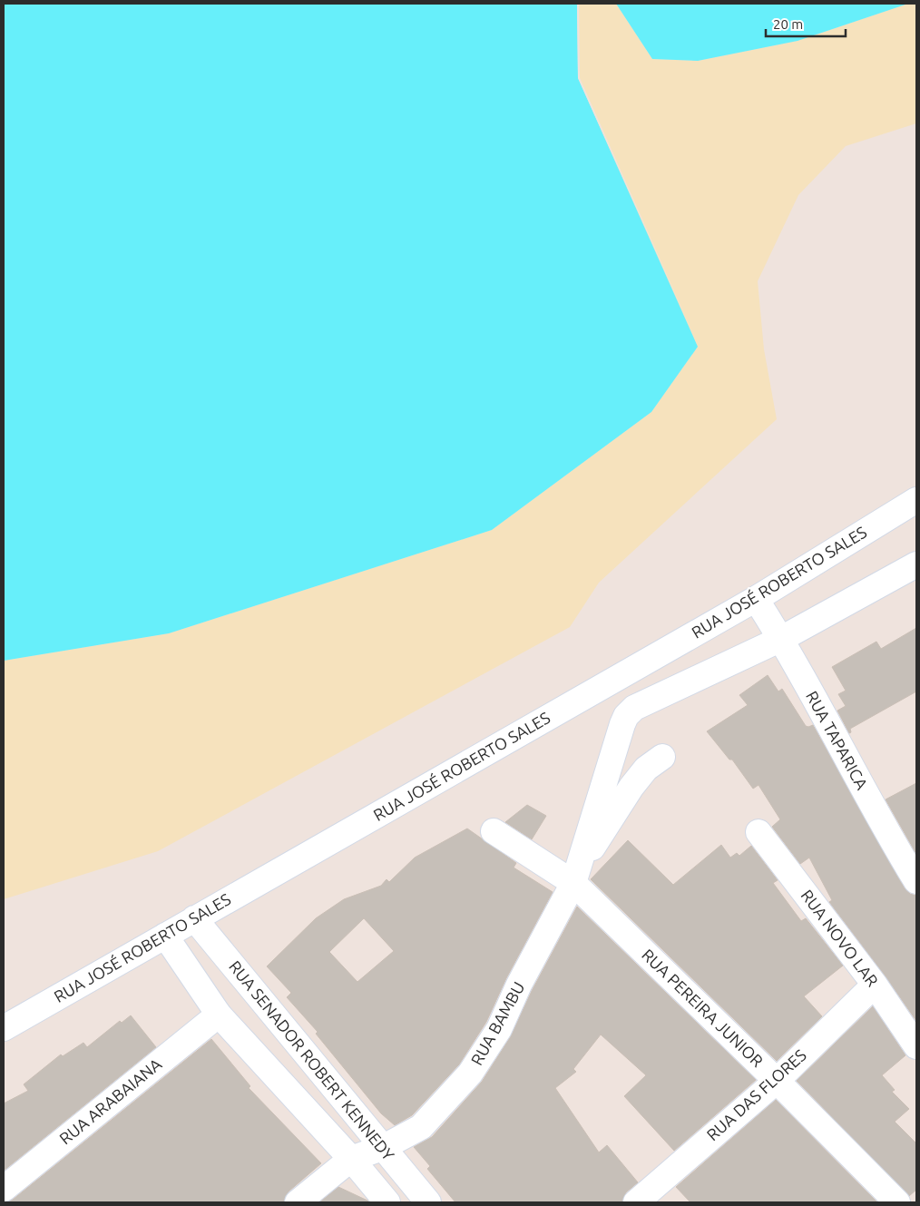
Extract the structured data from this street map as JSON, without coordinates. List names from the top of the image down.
{
  "streets": {
    "street": [
      "RUA JOSÉ ROBERTO SALES",
      "RUA TAPARICA",
      "RUA NOVO LAR",
      "RUA PEREIRA JUNIOR",
      "RUA BAMBU",
      "RUA SENADOR ROBERT KENNEDY",
      "RUA DAS FLORES",
      "RUA ARABAIANA"
    ]
  },
  "crossings": [
    ["RUA JOSÉ ROBERTO SALES", "RUA TAPARICA"],
    ["RUA JOSÉ ROBERTO SALES", "RUA SENADOR ROBERT KENNEDY"],
    ["RUA TAPARICA", "RUA BAMBU"],
    ["RUA NOVO LAR", "RUA DAS FLORES"],
    ["RUA PEREIRA JUNIOR", "RUA BAMBU"],
    ["RUA PEREIRA JUNIOR", "RUA DAS FLORES"],
    ["RUA BAMBU", "RUA SENADOR ROBERT KENNEDY"],
    ["RUA SENADOR ROBERT KENNEDY", "RUA ARABAIANA"]
  ],
  "scale_bar": "20 m"
}
